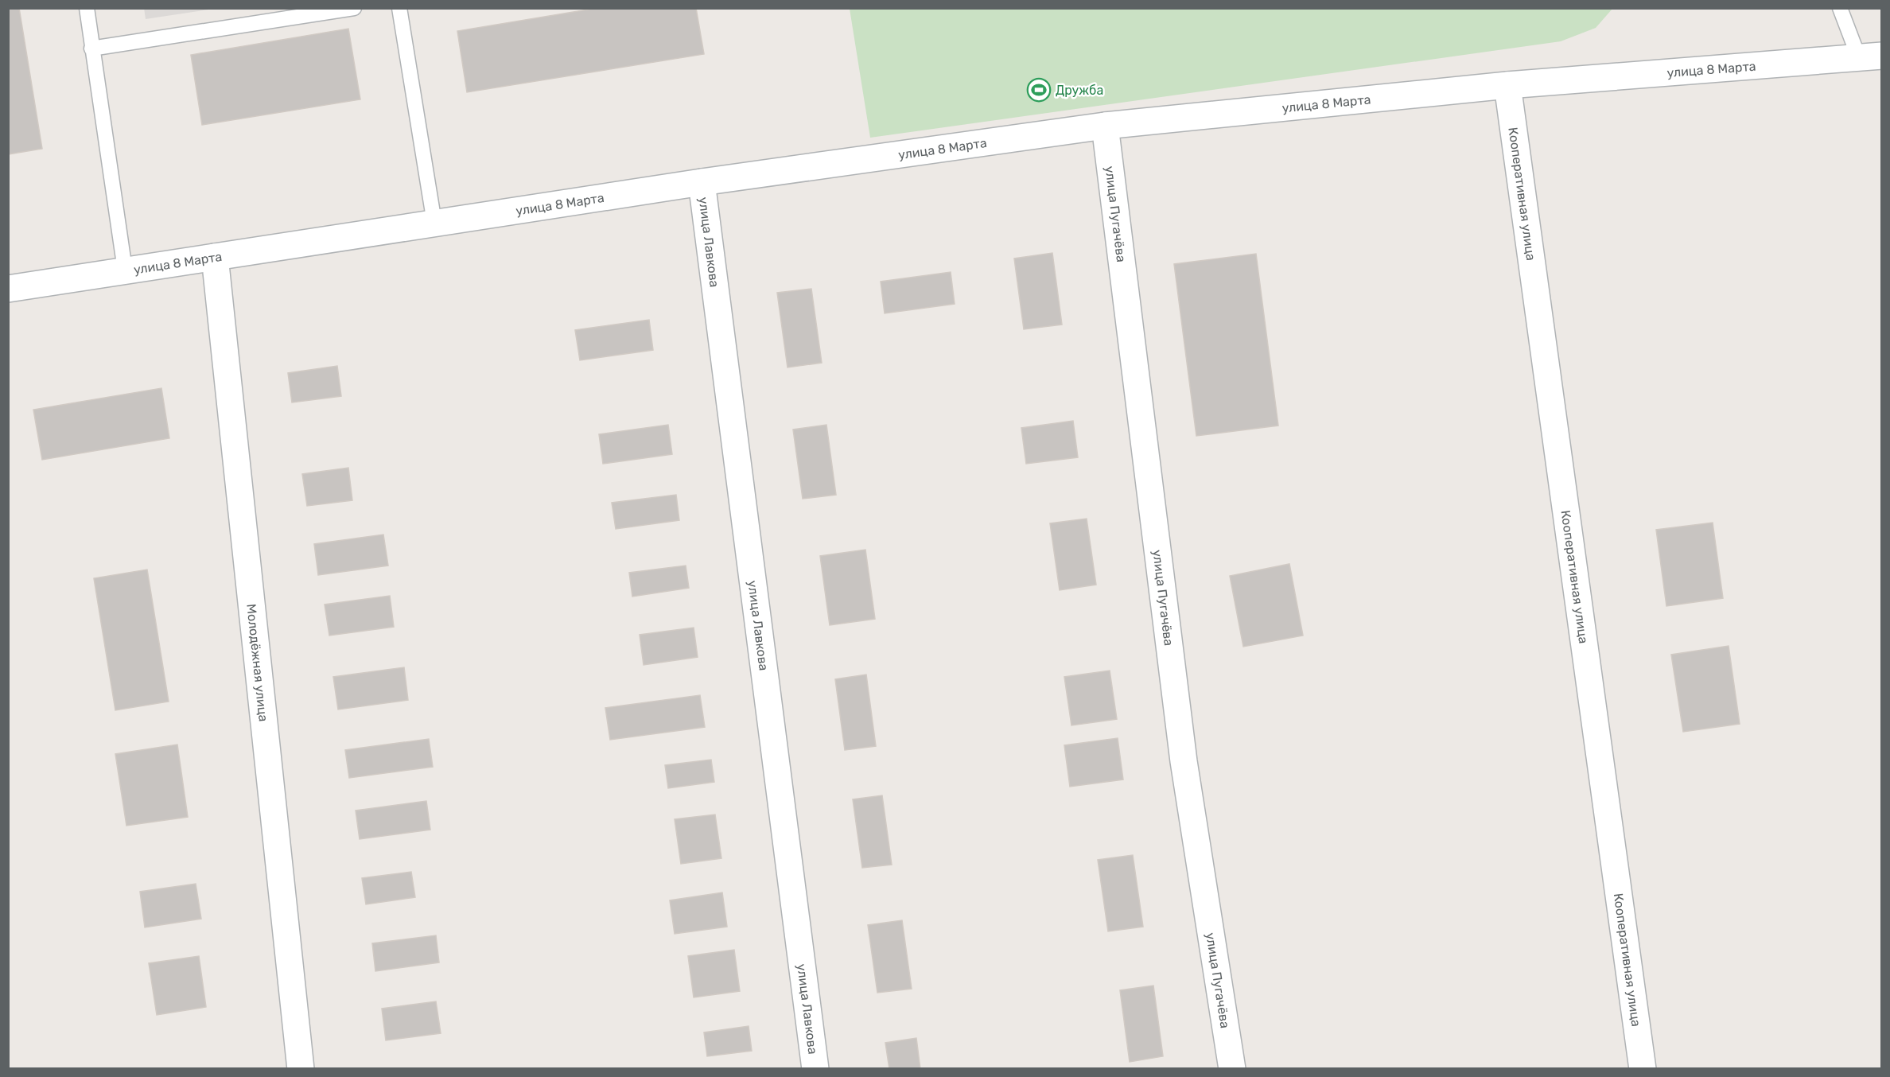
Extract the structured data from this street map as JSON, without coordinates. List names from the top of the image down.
{
  "streets": {
    "street": [
      "улица 8 Марта",
      "Кооперативная улица",
      "улица Пугачёва",
      "улица Лавкова",
      "Молодёжная улица"
    ]
  },
  "crossings": [
    ["улица 8 Марта", "Кооперативная улица"],
    ["улица 8 Марта", "улица Пугачёва"],
    ["улица 8 Марта", "улица Лавкова"],
    ["улица 8 Марта", "Молодёжная улица"]
  ],
  "places": {
    "sports": ["Дружба"]
  }
}
